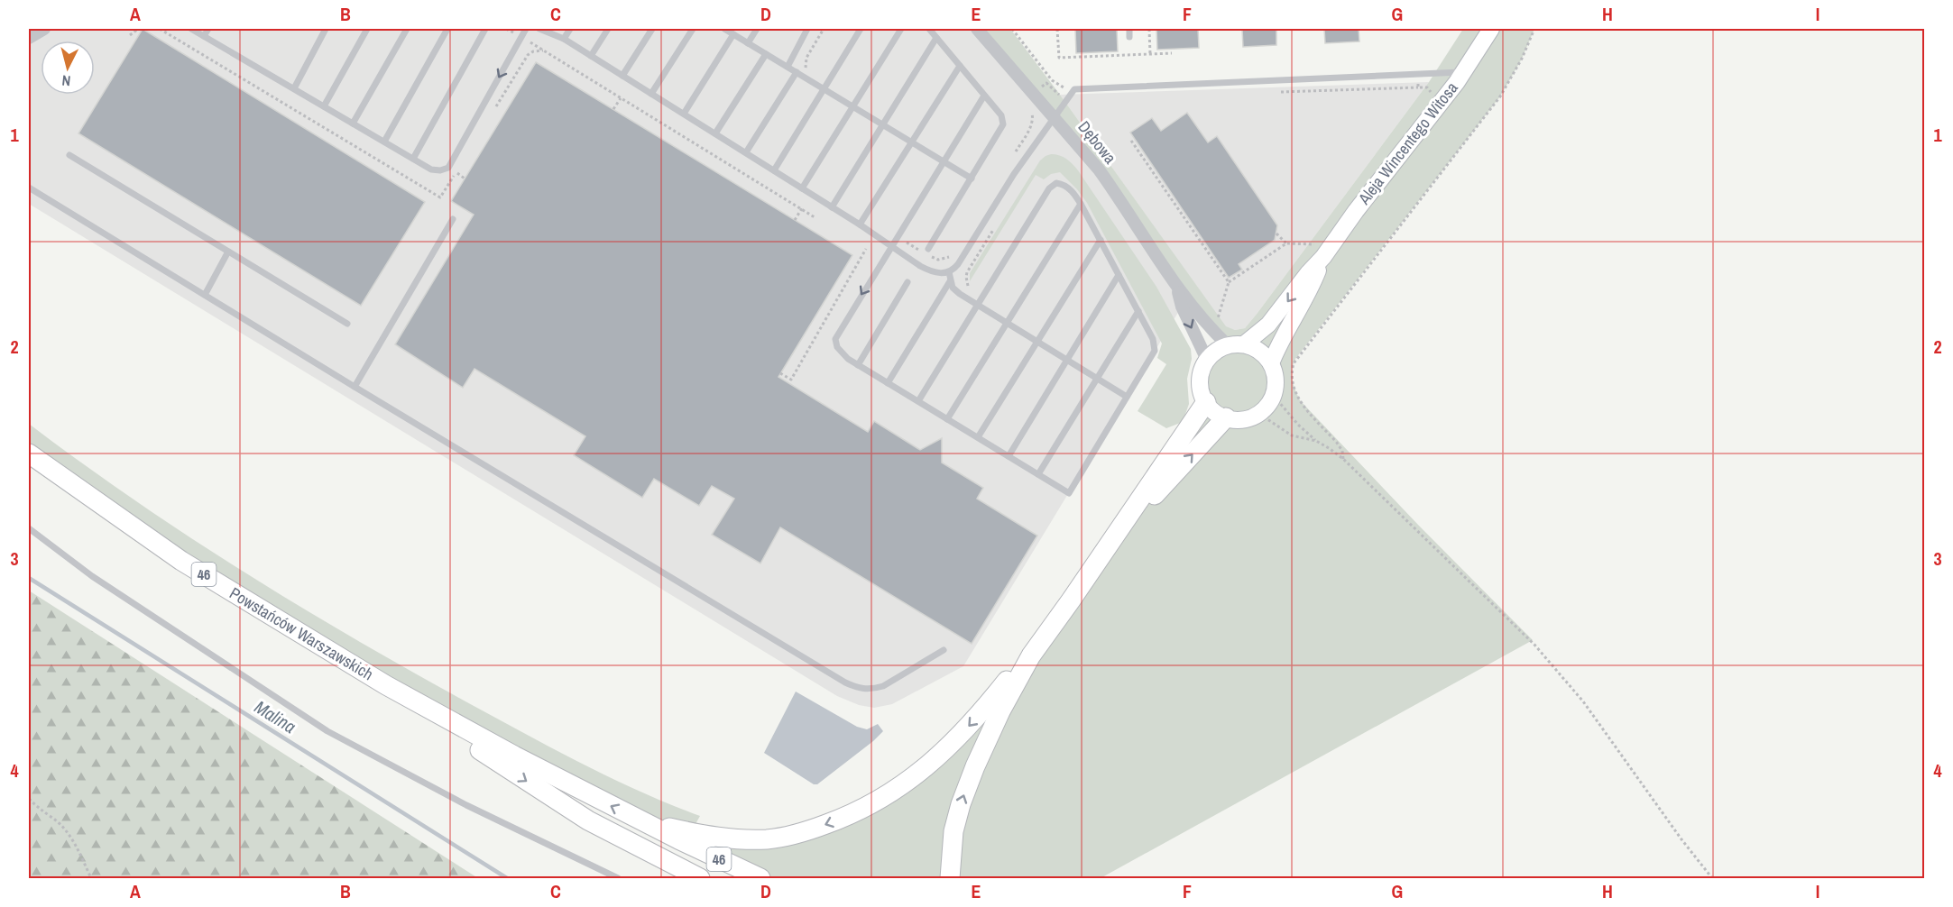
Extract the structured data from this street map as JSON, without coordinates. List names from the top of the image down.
{
  "streets": {
    "main road": ["46", "Powstańców Warszawskich"],
    "street": ["Dębowa", "Aleja Wincentego Witosa"]
  },
  "crossings": [
    ["Dębowa", "Aleja Wincentego Witosa"]
  ],
  "water": ["Malina"],
  "north": "bottom",
  "grid": {
    "columns": [
      "A",
      "B",
      "C",
      "D",
      "E",
      "F",
      "G",
      "H",
      "I"
    ],
    "rows": [
      "1",
      "2",
      "3",
      "4"
    ]
  }
}
